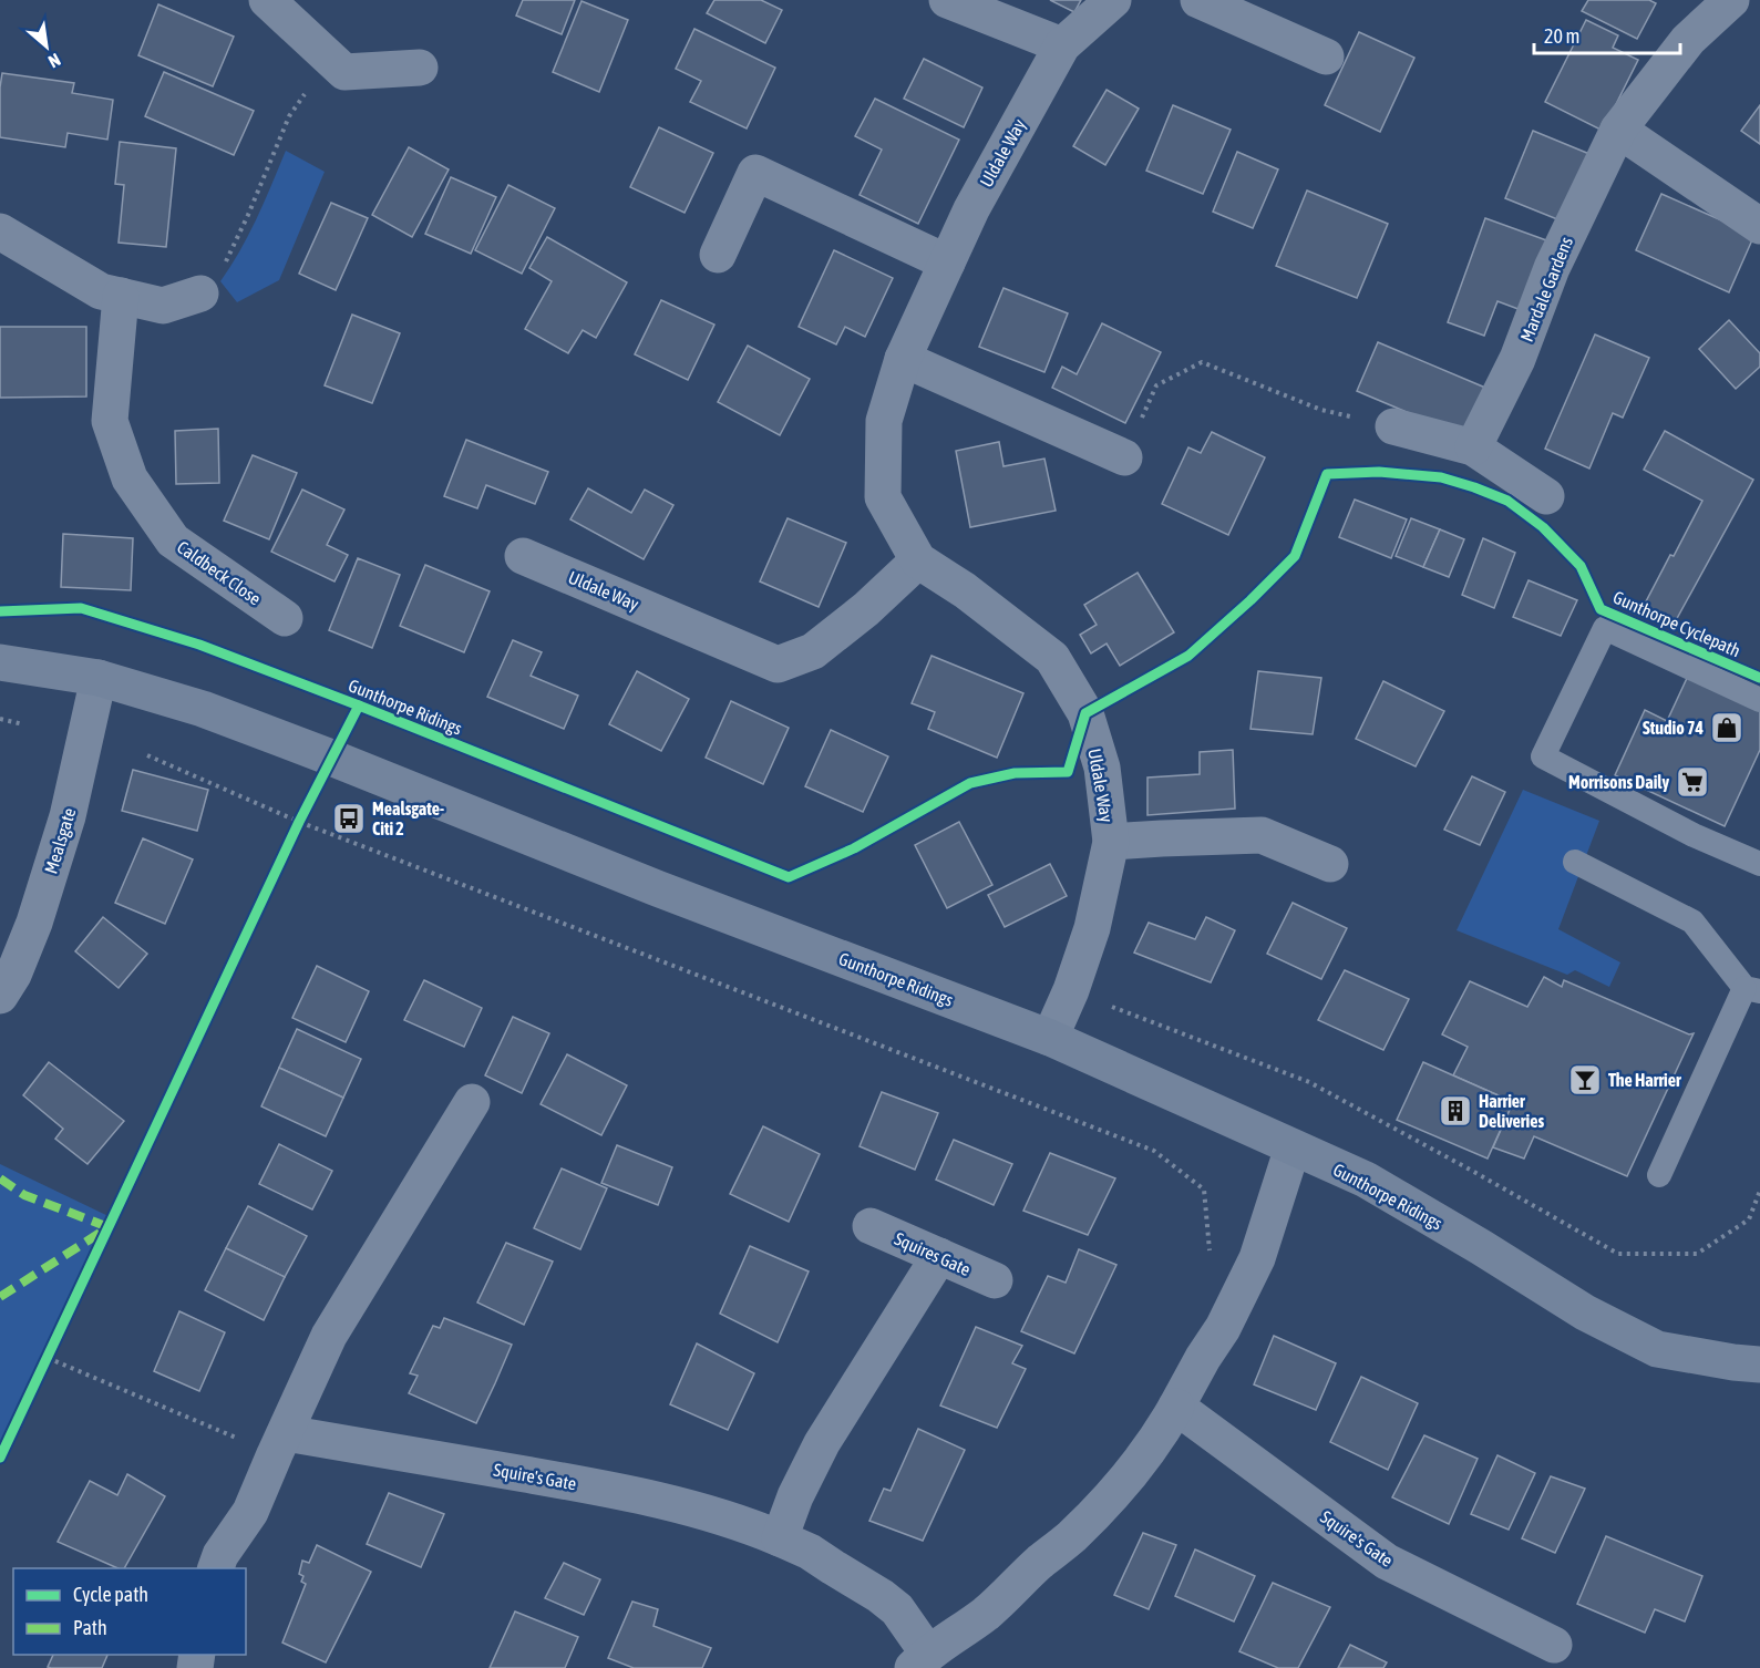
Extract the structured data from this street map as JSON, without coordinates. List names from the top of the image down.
{
  "streets": {
    "street": [
      "Uldale Way",
      "Mardale Gardens",
      "Caldbeck Close",
      "Gunthorpe Ridings",
      "Mealsgate",
      "Squires Gate",
      "Squire's Gate"
    ],
    "cycle path": ["Gunthorpe Cyclepath"]
  },
  "crossings": [
    ["Uldale Way", "Gunthorpe Ridings"],
    ["Gunthorpe Ridings", "Mealsgate"],
    ["Gunthorpe Ridings", "Squire's Gate"]
  ],
  "places": {
    "shop": ["Studio 74"],
    "supermarket": ["Morrisons Daily"],
    "bus stop": ["Mealsgate- Citi 2"],
    "bar": ["The Harrier"],
    "building": ["Harrier Deliveries"]
  },
  "legend": ["Cycle path", "Path"],
  "scale_bar": "20 m",
  "north": "bottom right"
}
